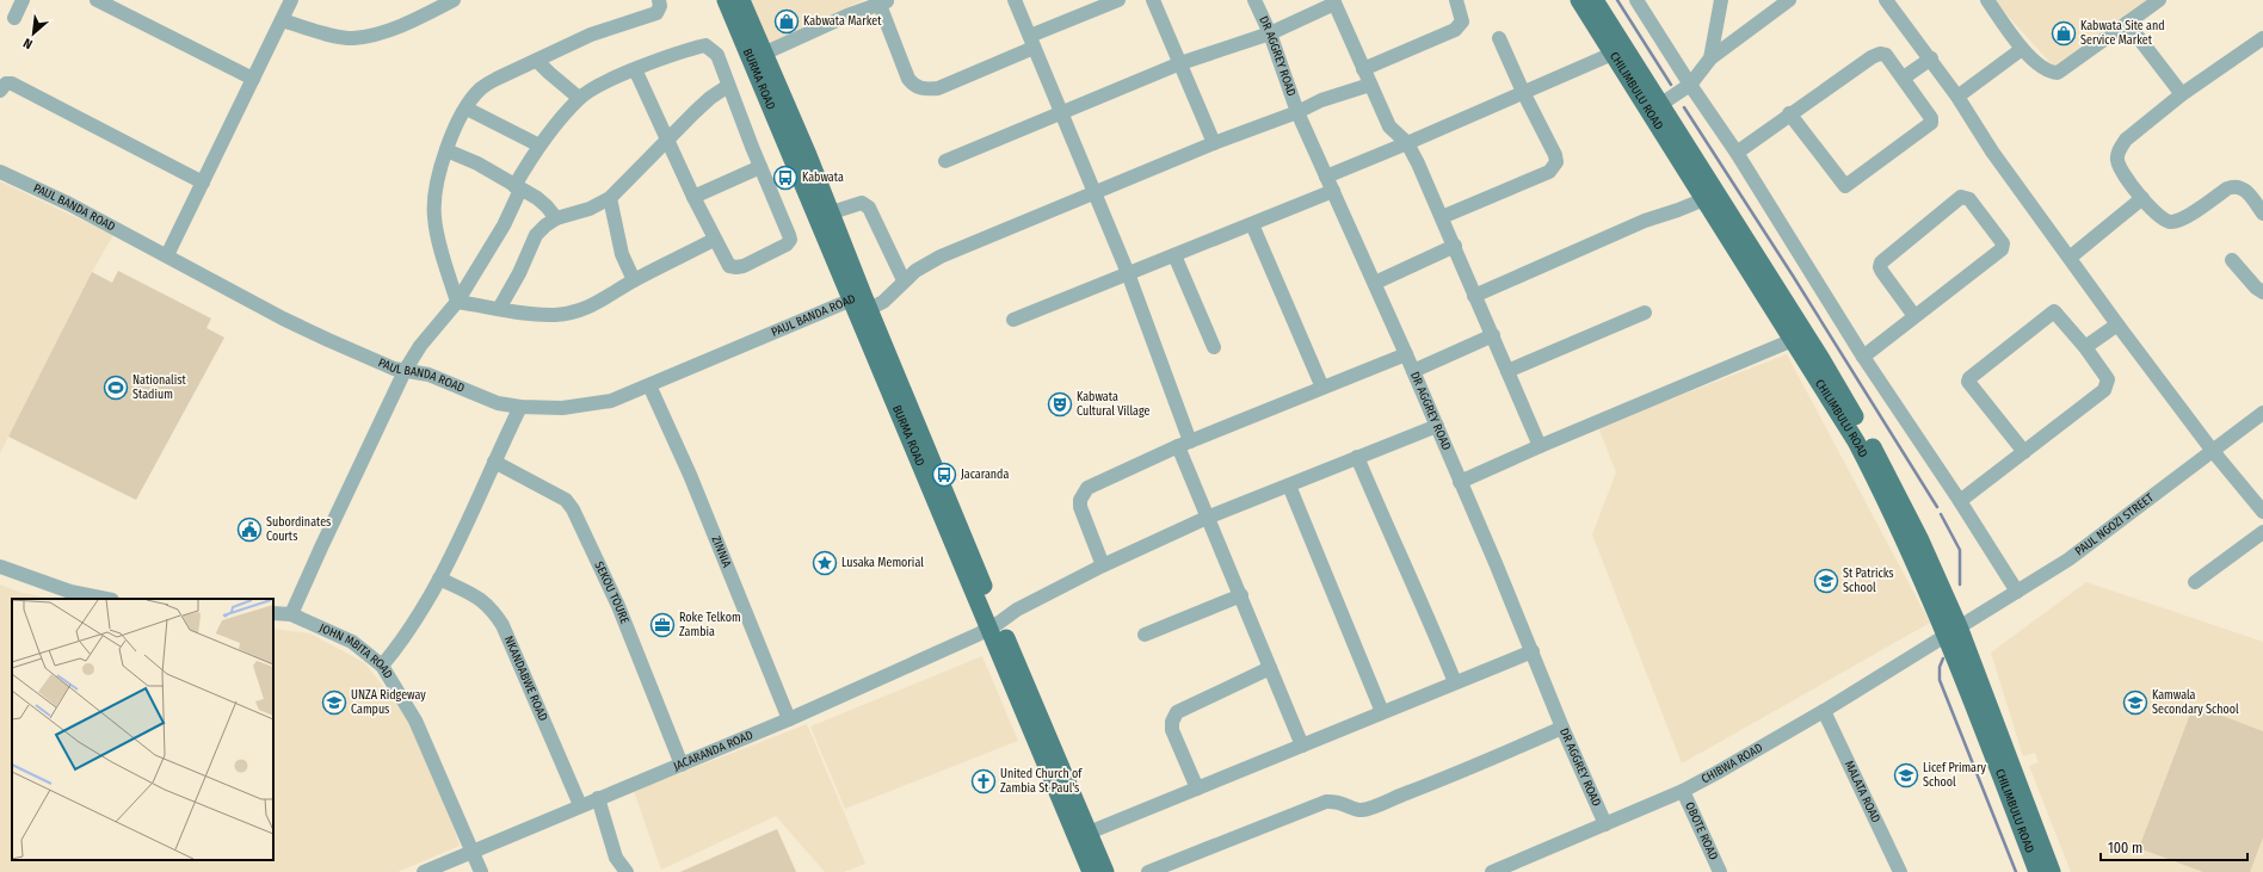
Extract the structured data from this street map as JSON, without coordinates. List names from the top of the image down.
{
  "streets": {
    "main road": ["BURMA ROAD", "CHILIMBULU ROAD"],
    "street": [
      "DR AGGREY ROAD",
      "PAUL BANDA ROAD",
      "PAUL NGOZI STREET",
      "ZINNIA",
      "SEKOU TOURE",
      "JOHN MBITA ROAD",
      "NKANDABWE ROAD",
      "JACARANDA ROAD",
      "CHIBWA ROAD",
      "MALATA ROAD",
      "OBOTE ROAD"
    ]
  },
  "crossings": [
    ["DR AGGREY ROAD", "PAUL BANDA ROAD"],
    ["DR AGGREY ROAD", "JACARANDA ROAD"],
    ["DR AGGREY ROAD", "CHIBWA ROAD"],
    ["BURMA ROAD", "PAUL BANDA ROAD"],
    ["BURMA ROAD", "JACARANDA ROAD"],
    ["CHILIMBULU ROAD", "PAUL NGOZI STREET"],
    ["CHILIMBULU ROAD", "CHIBWA ROAD"],
    ["PAUL BANDA ROAD", "ZINNIA"],
    ["PAUL NGOZI STREET", "CHIBWA ROAD"],
    ["ZINNIA", "JACARANDA ROAD"],
    ["SEKOU TOURE", "JACARANDA ROAD"],
    ["JOHN MBITA ROAD", "JACARANDA ROAD"],
    ["NKANDABWE ROAD", "JACARANDA ROAD"],
    ["CHIBWA ROAD", "MALATA ROAD"],
    ["CHIBWA ROAD", "OBOTE ROAD"]
  ],
  "places": {
    "shop": ["Kabwata Market", "Kabwata Site and Service Market"],
    "bus stop": ["Kabwata", "Jacaranda"],
    "sports": ["Nationalist Stadium"],
    "theatre": ["Kabwata Cultural Village"],
    "public building": ["Subordinates Courts"],
    "place": ["Lusaka Memorial"],
    "school or university": [
      "St Patricks School",
      "UNZA Ridgeway Campus",
      "Kamwala Secondary School",
      "Licef Primary School"
    ],
    "office": ["Roke Telkom Zambia"],
    "church": ["United Church of Zambia St Paul's"]
  },
  "scale_bar": "100 m",
  "north": "bottom left"
}
